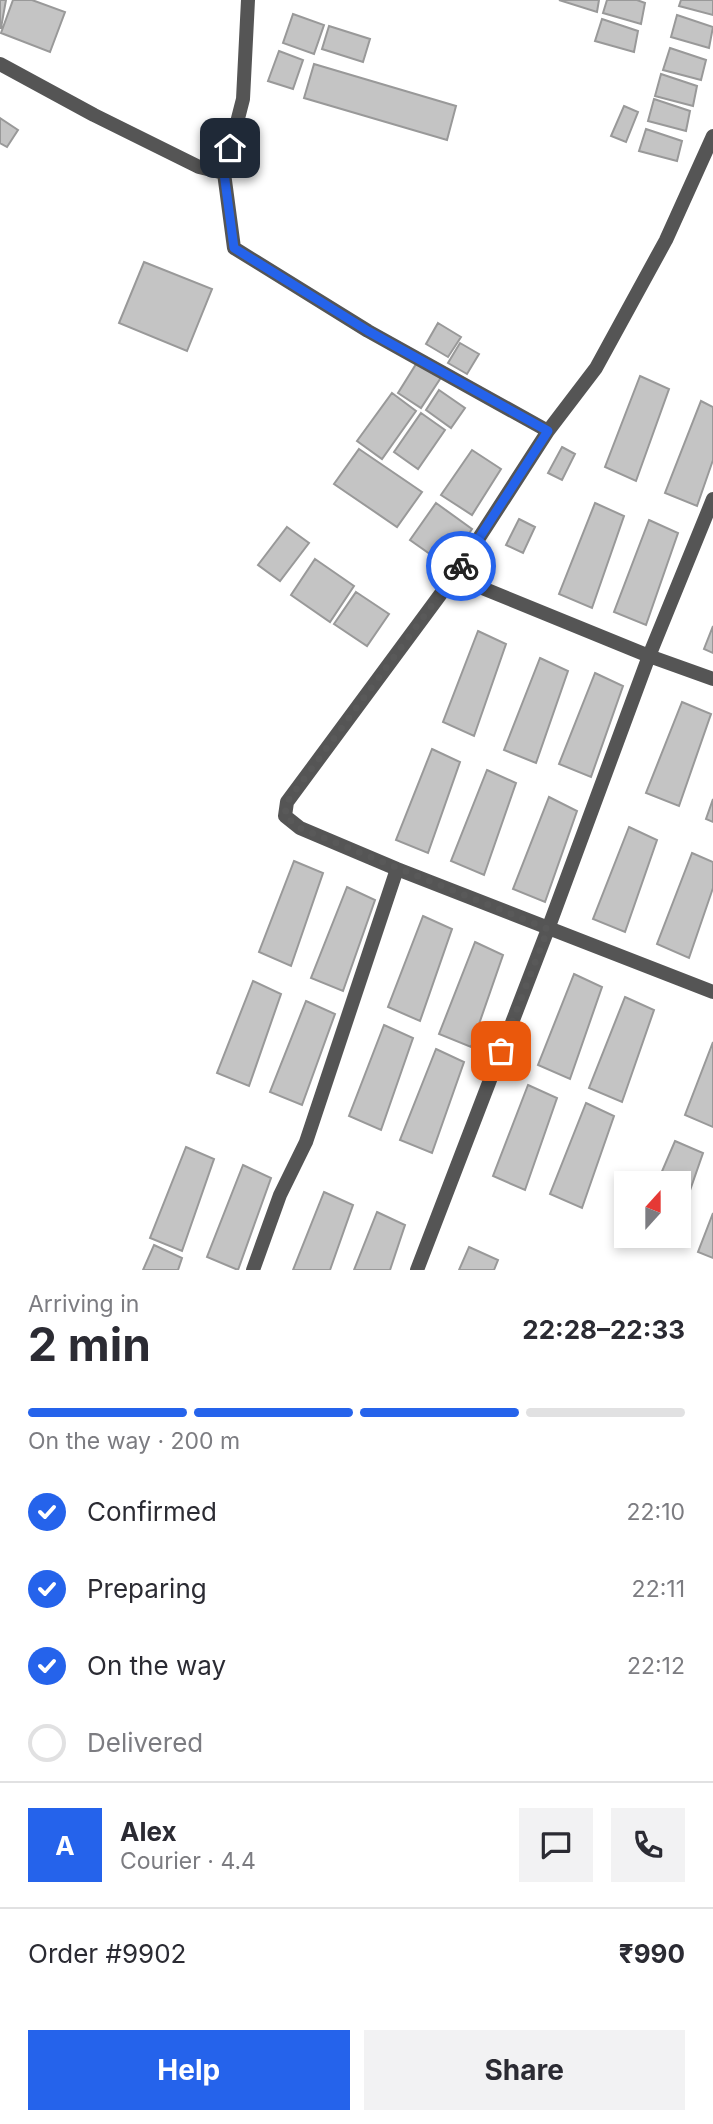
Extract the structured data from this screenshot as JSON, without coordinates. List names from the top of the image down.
{
  "north": "top",
  "page": {
    "heading": ["2 min", "Arriving in", "22:28–22:33"],
    "panel": [
      "Alex",
      "Courier · 4.4",
      "Order #9902",
      "₹990"
    ],
    "bar": "On the way · 200 m",
    "list": [
      ["Confirmed", "22:10"],
      ["Preparing", "22:11"],
      ["On the way", "22:12"],
      "Delivered"
    ],
    "round": "A",
    "buttons": ["Help", "Share"]
  }
}
